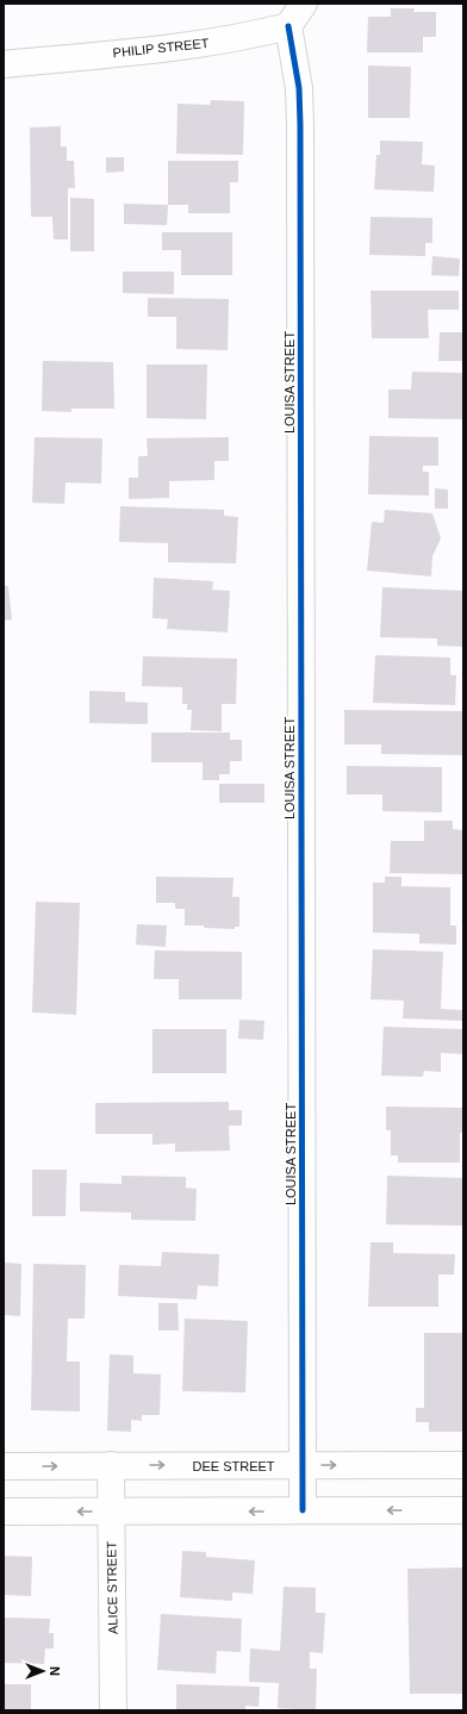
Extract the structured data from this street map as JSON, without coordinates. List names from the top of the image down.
{
  "streets": {
    "street": [
      "PHILIP STREET",
      "LOUISA STREET",
      "DEE STREET",
      "ALICE STREET"
    ]
  },
  "crossings": [
    ["PHILIP STREET", "LOUISA STREET"],
    ["LOUISA STREET", "DEE STREET"],
    ["DEE STREET", "ALICE STREET"]
  ],
  "north": "right"
}
